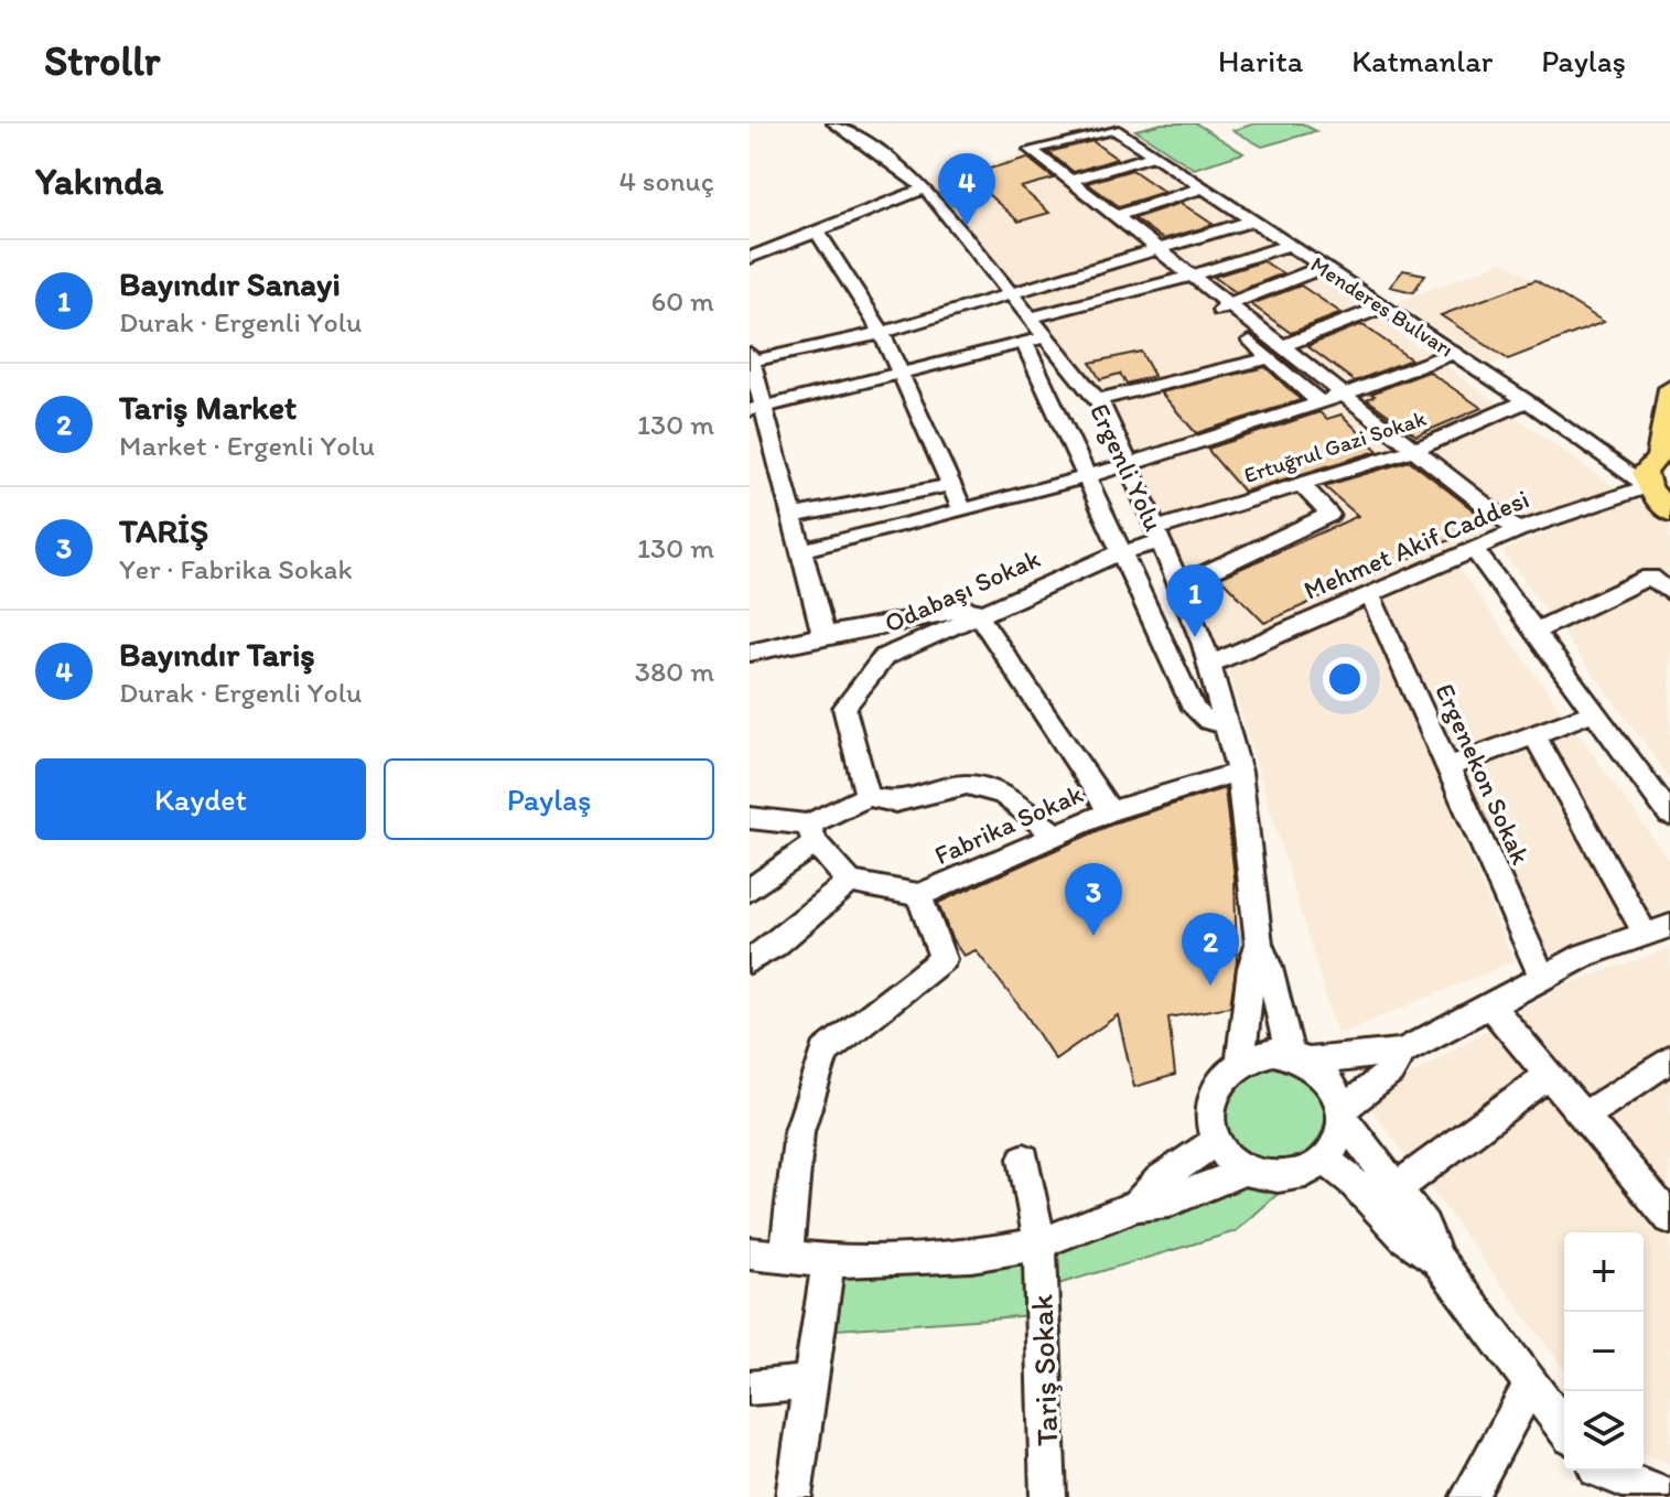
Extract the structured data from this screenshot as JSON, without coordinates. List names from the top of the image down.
{
  "streets": {
    "main road": ["Menderes Bulvarı"],
    "street": [
      "Ertuğrul Gazi Sokak",
      "Ergenli Yolu",
      "Mehmet Akif Caddesi",
      "Odabaşı Sokak",
      "Ergenekon Sokak",
      "Fabrika Sokak",
      "Tariş Sokak"
    ]
  },
  "crossings": [
    ["Menderes Bulvarı", "Ertuğrul Gazi Sokak"],
    ["Menderes Bulvarı", "Mehmet Akif Caddesi"],
    ["Ertuğrul Gazi Sokak", "Ergenli Yolu"],
    ["Ertuğrul Gazi Sokak", "Odabaşı Sokak"],
    ["Ergenli Yolu", "Mehmet Akif Caddesi"],
    ["Ergenli Yolu", "Odabaşı Sokak"],
    ["Ergenli Yolu", "Fabrika Sokak"],
    ["Mehmet Akif Caddesi", "Ergenekon Sokak"]
  ],
  "page": {
    "header": "Strollr",
    "nav": ["Harita", "Katmanlar", "Paylaş"],
    "heading": ["Yakında", "4 sonuç"],
    "pins": [
      "4",
      "1",
      "3",
      "2"
    ],
    "list": [
      {
        "mark": "1",
        "name": "Bayındır Sanayi",
        "note": "Durak · Ergenli Yolu",
        "value": "60 m"
      },
      {
        "mark": "2",
        "name": "Tariş Market",
        "note": "Market · Ergenli Yolu",
        "value": "130 m"
      },
      {
        "mark": "3",
        "name": "TARİŞ",
        "note": "Yer · Fabrika Sokak",
        "value": "130 m"
      },
      {
        "mark": "4",
        "name": "Bayındır Tariş",
        "note": "Durak · Ergenli Yolu",
        "value": "380 m"
      }
    ],
    "buttons": ["Kaydet", "Paylaş"],
    "map_buttons": ["+", "−"]
  }
}
